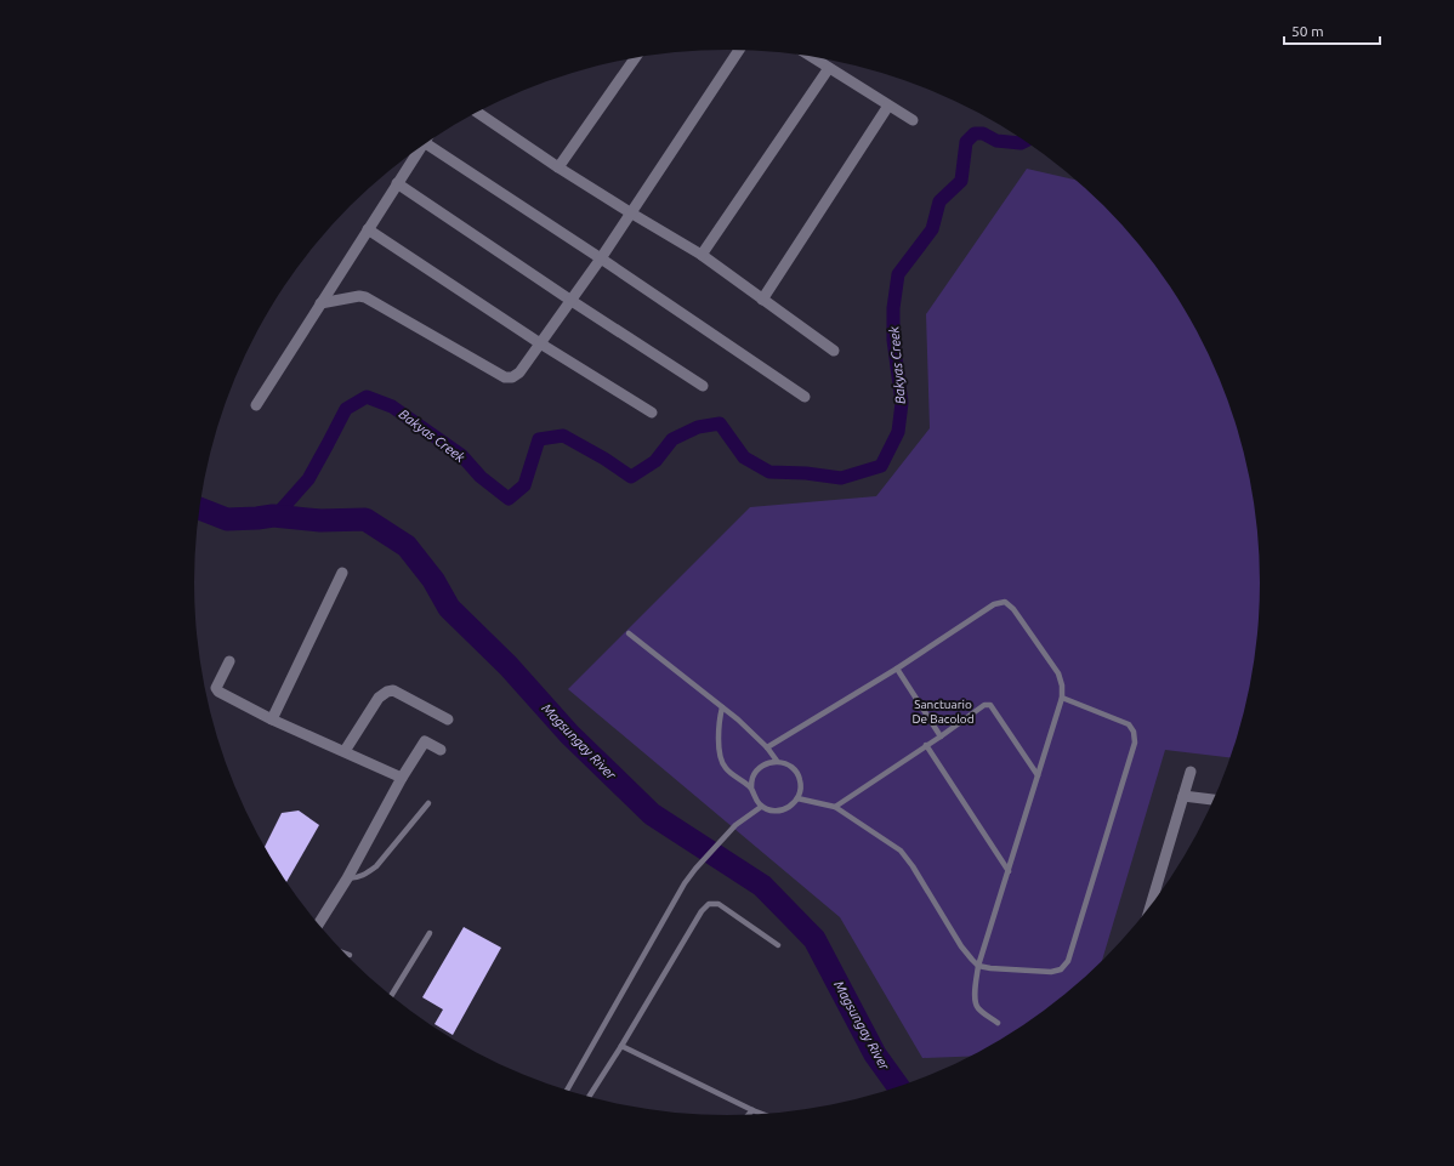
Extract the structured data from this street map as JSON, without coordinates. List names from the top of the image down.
{
  "water": ["Bakyas Creek", "Magsungay River"],
  "parks": ["Sanctuario De Bacolod"],
  "scale_bar": "50 m"
}
